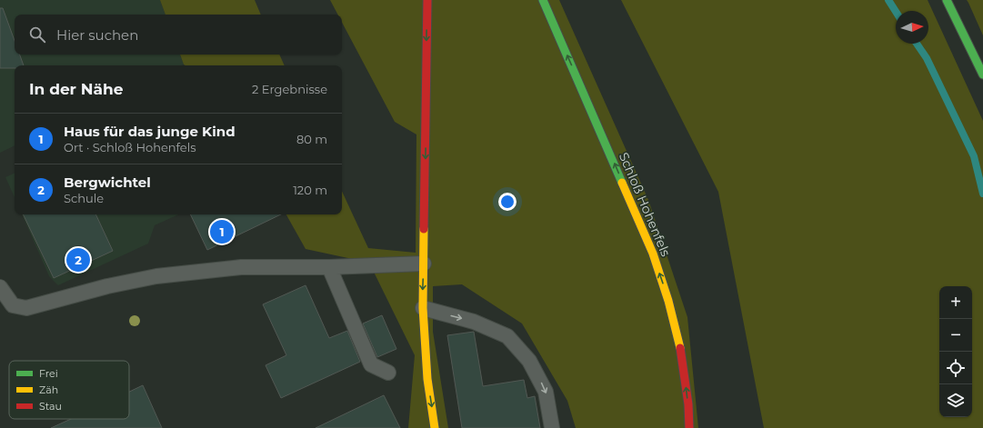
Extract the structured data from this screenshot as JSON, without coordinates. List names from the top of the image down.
{
  "streets": {
    "street": ["Schloß Hohenfels"]
  },
  "one_way": ["Schloß Hohenfels"],
  "legend": ["Frei", "Zäh", "Stau"],
  "north": "right",
  "page": {
    "search": "Hier suchen",
    "heading": ["In der Nähe", "2 Ergebnisse"],
    "list": [
      {
        "mark": "1",
        "name": "Haus für das junge Kind",
        "note": "Ort · Schloß Hohenfels",
        "value": "80 m"
      },
      {
        "mark": "2",
        "name": "Bergwichtel",
        "note": "Schule",
        "value": "120 m"
      }
    ],
    "pins": ["1", "2"],
    "map_buttons": ["+", "−"]
  }
}
